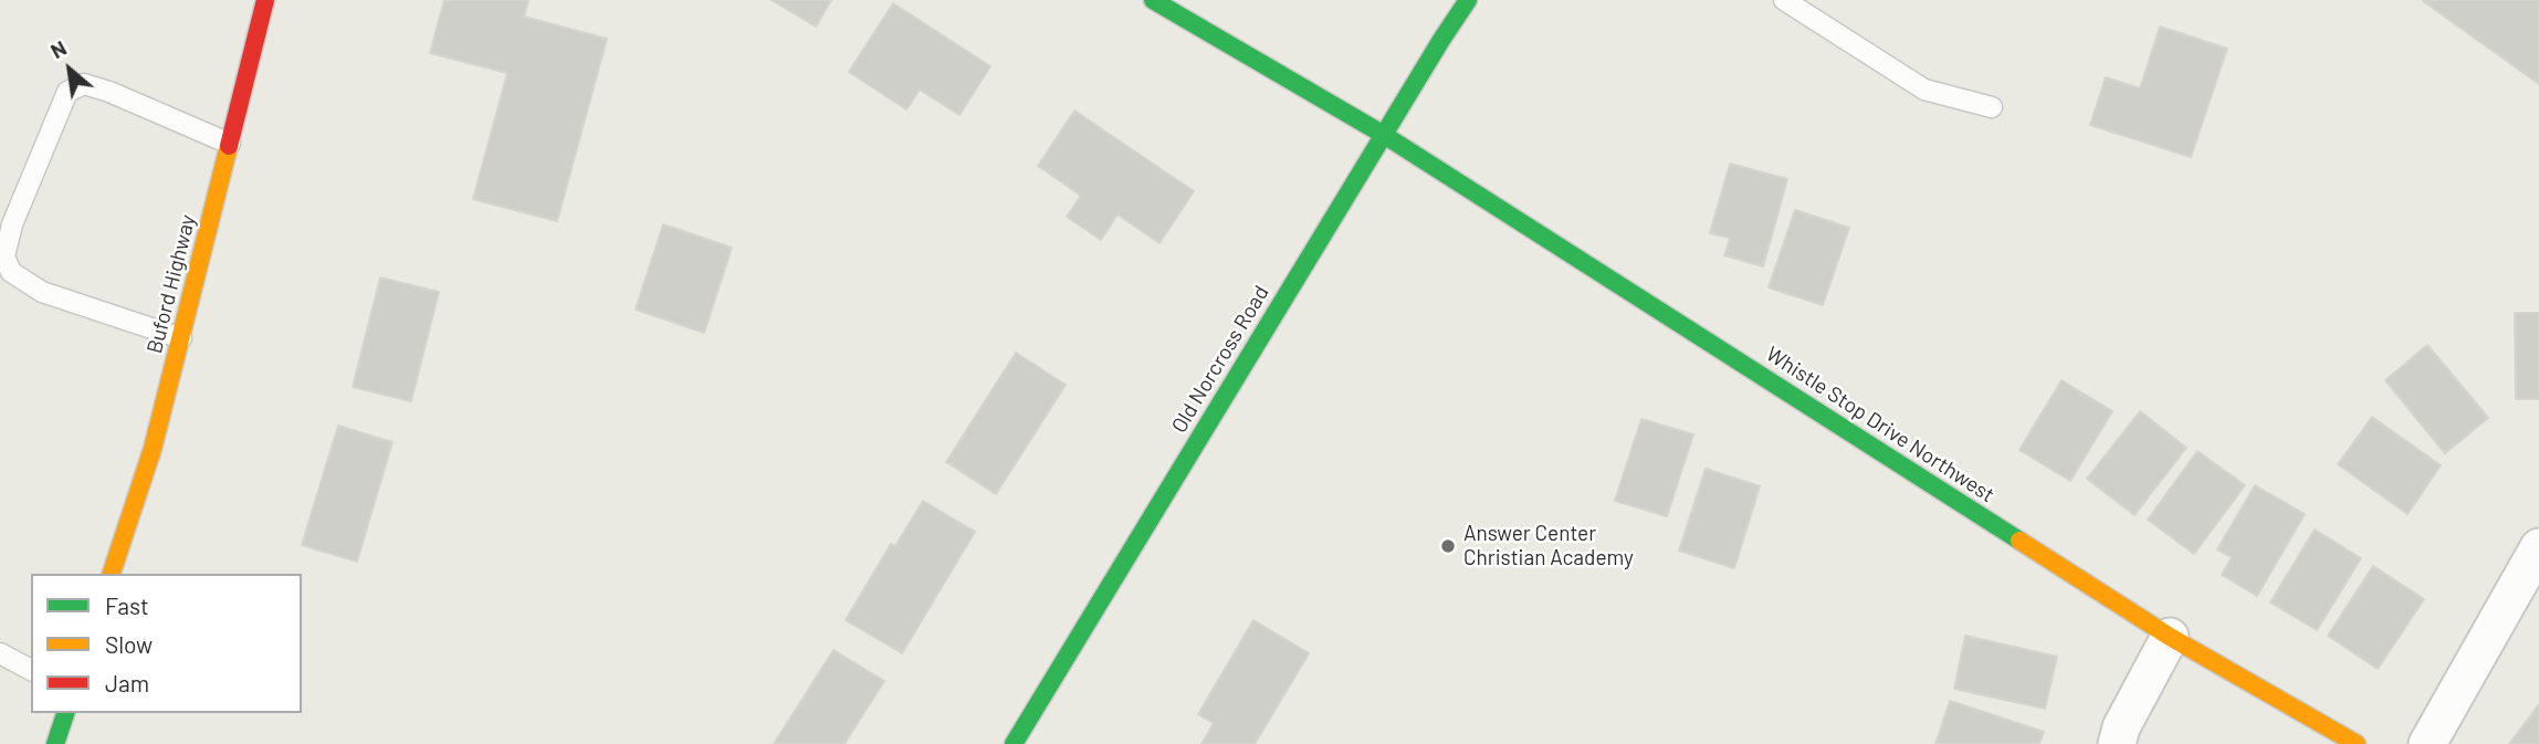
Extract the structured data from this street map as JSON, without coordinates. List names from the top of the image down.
{
  "streets": {
    "street": ["Buford Highway", "Old Norcross Road", "Whistle Stop Drive Northwest"]
  },
  "crossings": [
    ["Old Norcross Road", "Whistle Stop Drive Northwest"]
  ],
  "places": ["Answer Center Christian Academy"],
  "legend": ["Fast", "Slow", "Jam"],
  "north": "top left"
}
